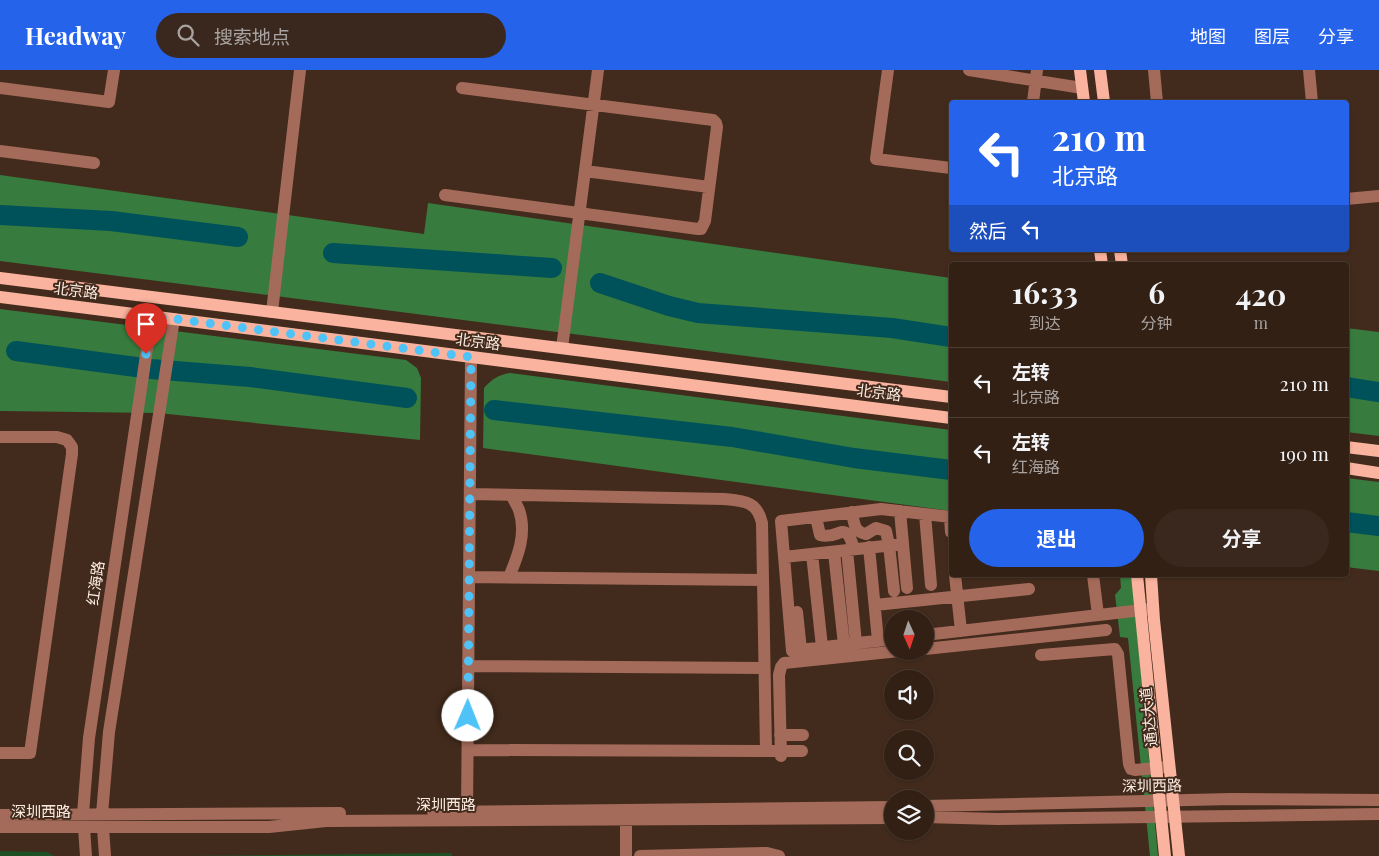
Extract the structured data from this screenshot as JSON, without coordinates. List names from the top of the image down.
{
  "streets": {
    "main road": ["北京路", "通达大道"],
    "street": ["红海路", "深圳西路"]
  },
  "crossings": [
    ["北京路", "红海路"],
    ["红海路", "深圳西路"],
    ["通达大道", "深圳西路"]
  ],
  "north": "bottom",
  "page": {
    "header": "Headway",
    "search": "搜索地点",
    "nav": ["地图", "图层", "分享"],
    "turn": ["210 m", "北京路"],
    "then": "然后",
    "eta": [
      "16:33",
      "到达",
      "6",
      "分钟",
      "420",
      "m"
    ],
    "list": [
      {
        "name": "左转",
        "note": "北京路",
        "value": "210 m"
      },
      {
        "name": "左转",
        "note": "红海路",
        "value": "190 m"
      }
    ],
    "buttons": ["退出", "分享"]
  }
}
